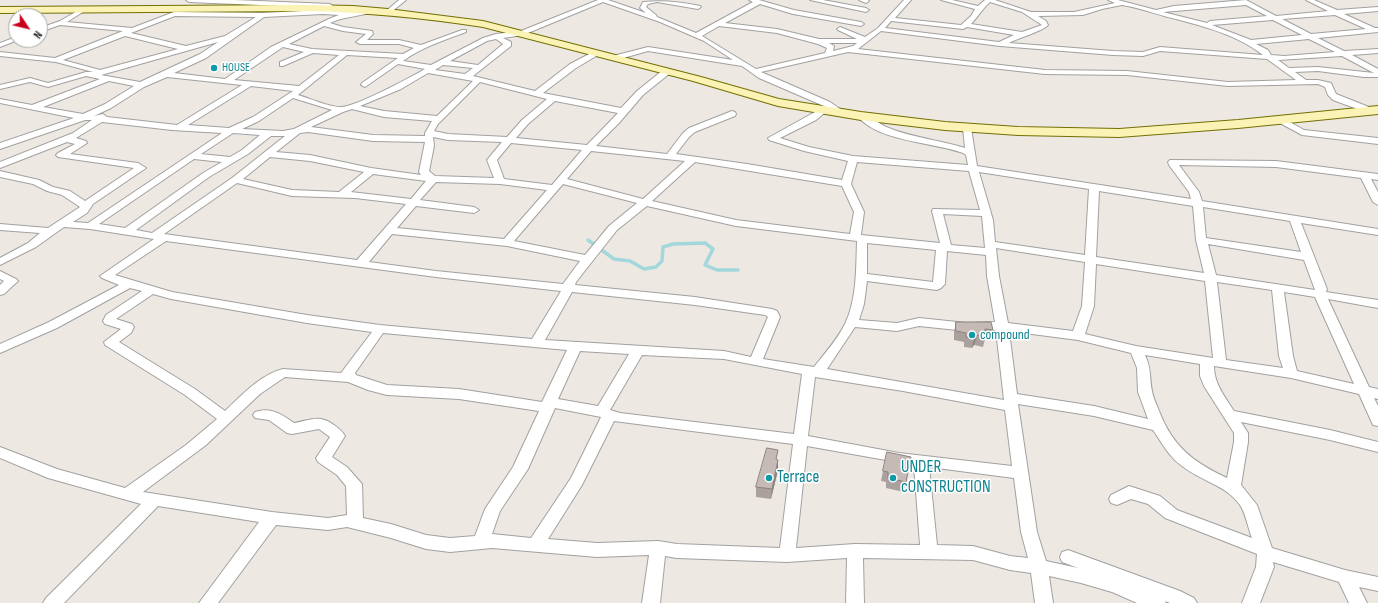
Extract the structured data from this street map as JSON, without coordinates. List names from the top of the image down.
{
  "places": [
    "HOUSE",
    "compound",
    "Terrace",
    "UNDER cONSTRUCTION"
  ],
  "north": "bottom right"
}
